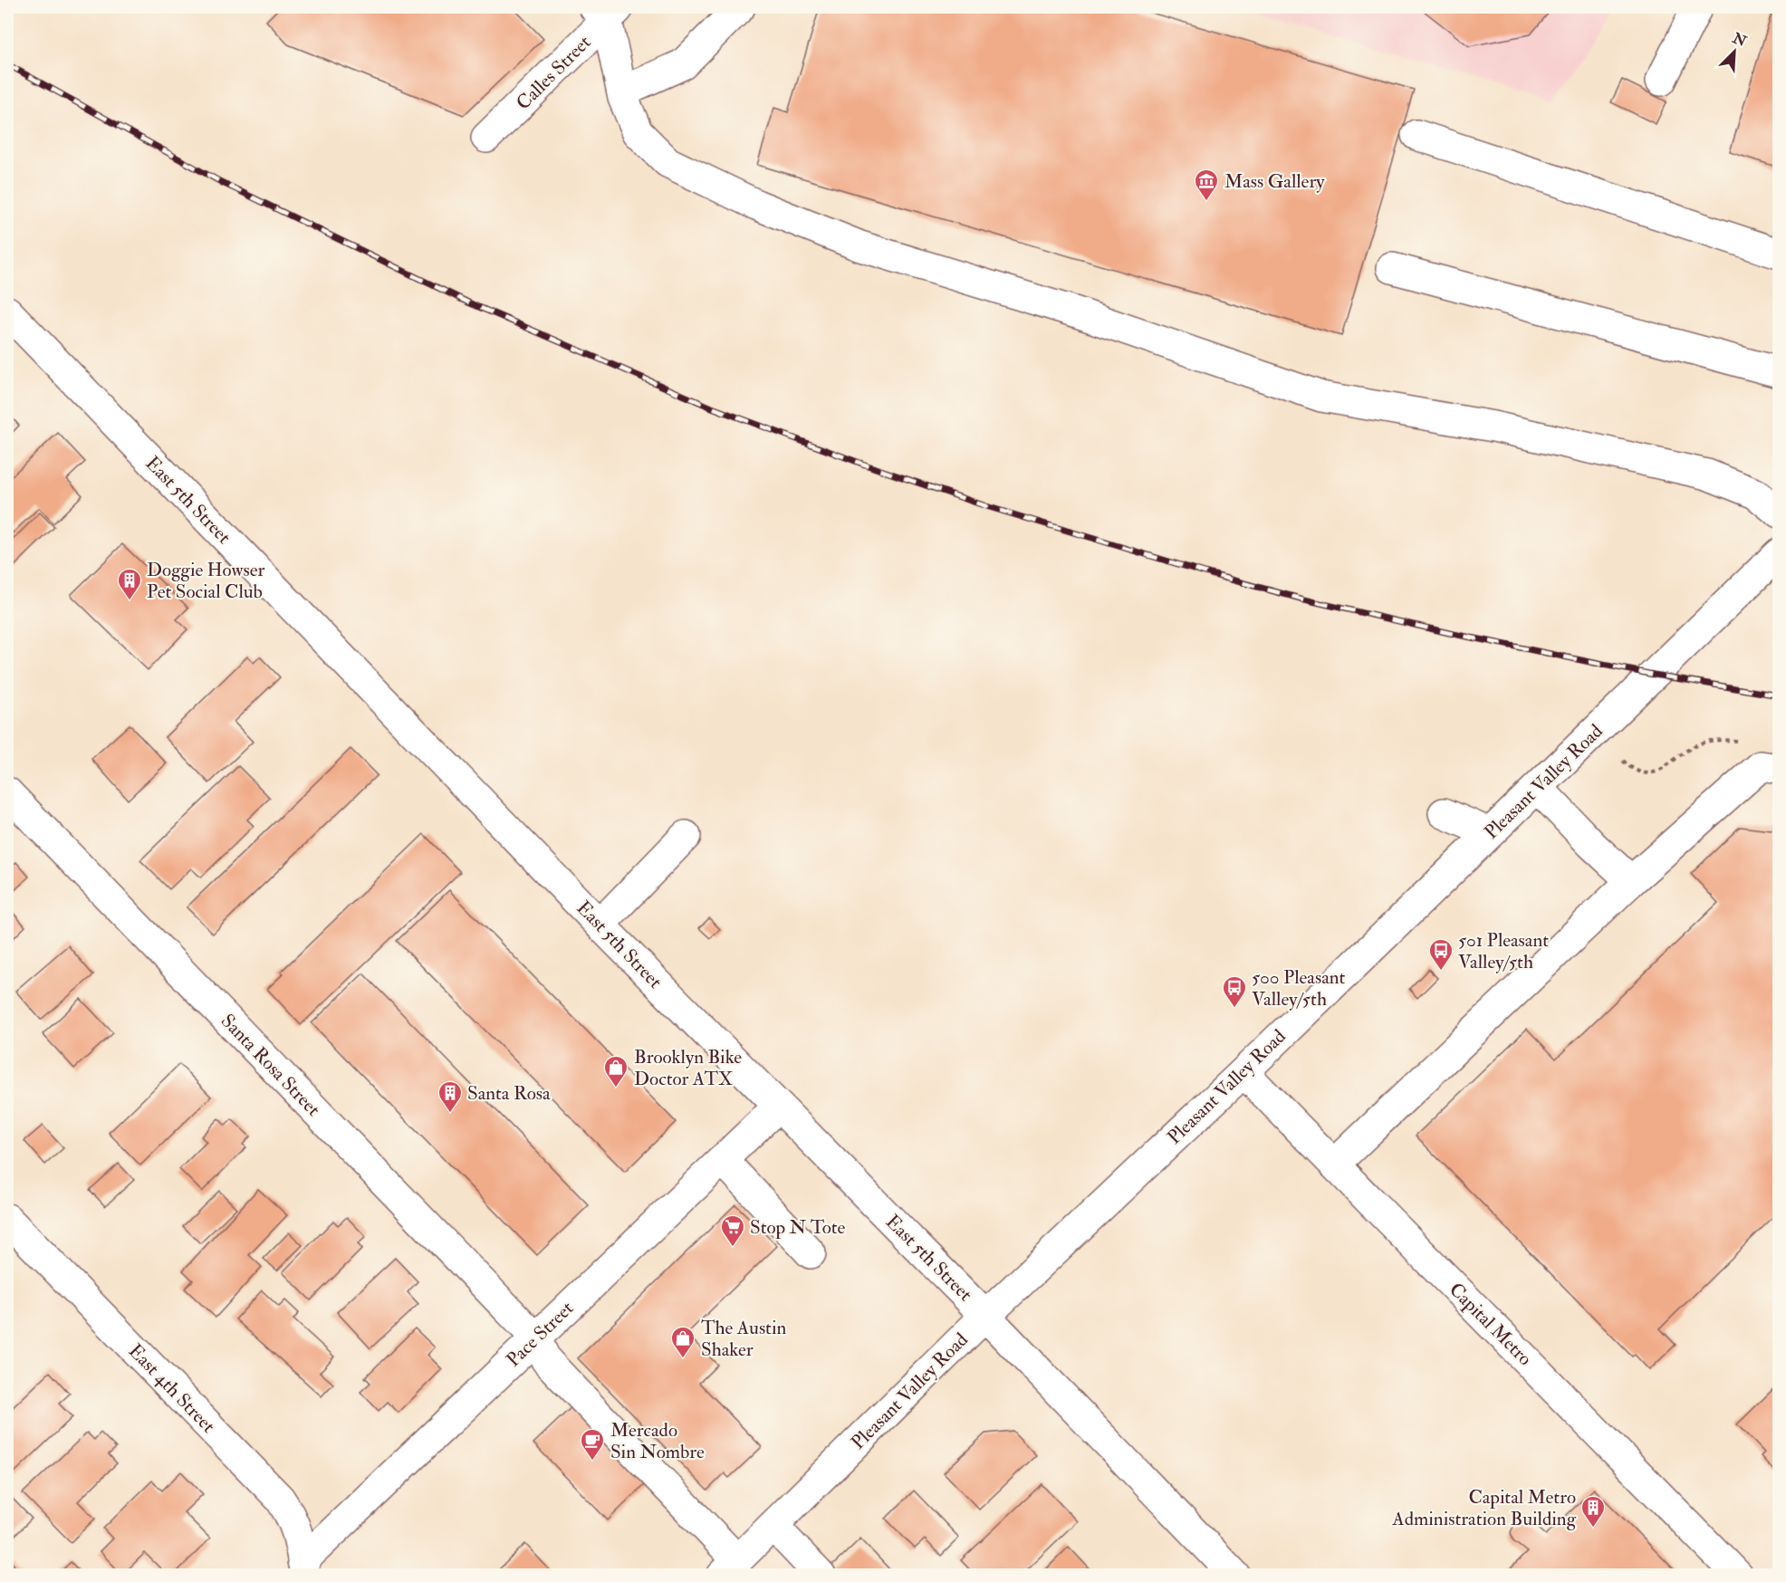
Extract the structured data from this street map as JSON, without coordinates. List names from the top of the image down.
{
  "streets": {
    "street": [
      "Calles Street",
      "East 5th Street",
      "Pleasant Valley Road",
      "Santa Rosa Street",
      "Capital Metro",
      "Pace Street",
      "East 4th Street"
    ]
  },
  "crossings": [
    ["East 5th Street", "Pleasant Valley Road"],
    ["East 5th Street", "Pace Street"],
    ["Pleasant Valley Road", "Santa Rosa Street"],
    ["Pleasant Valley Road", "Capital Metro"],
    ["Santa Rosa Street", "Pace Street"],
    ["Pace Street", "East 4th Street"]
  ],
  "places": {
    "museum": ["Mass Gallery"],
    "building": ["Doggie Howser Pet Social Club", "Santa Rosa", "Capital Metro Administration Building"],
    "bus stop": ["501 Pleasant Valley/5th", "500 Pleasant Valley/5th"],
    "shop": ["Brooklyn Bike Doctor ATX", "The Austin Shaker"],
    "supermarket": ["Stop N Tote"],
    "cafe": ["Mercado Sin Nombre"]
  },
  "north": "top right"
}
